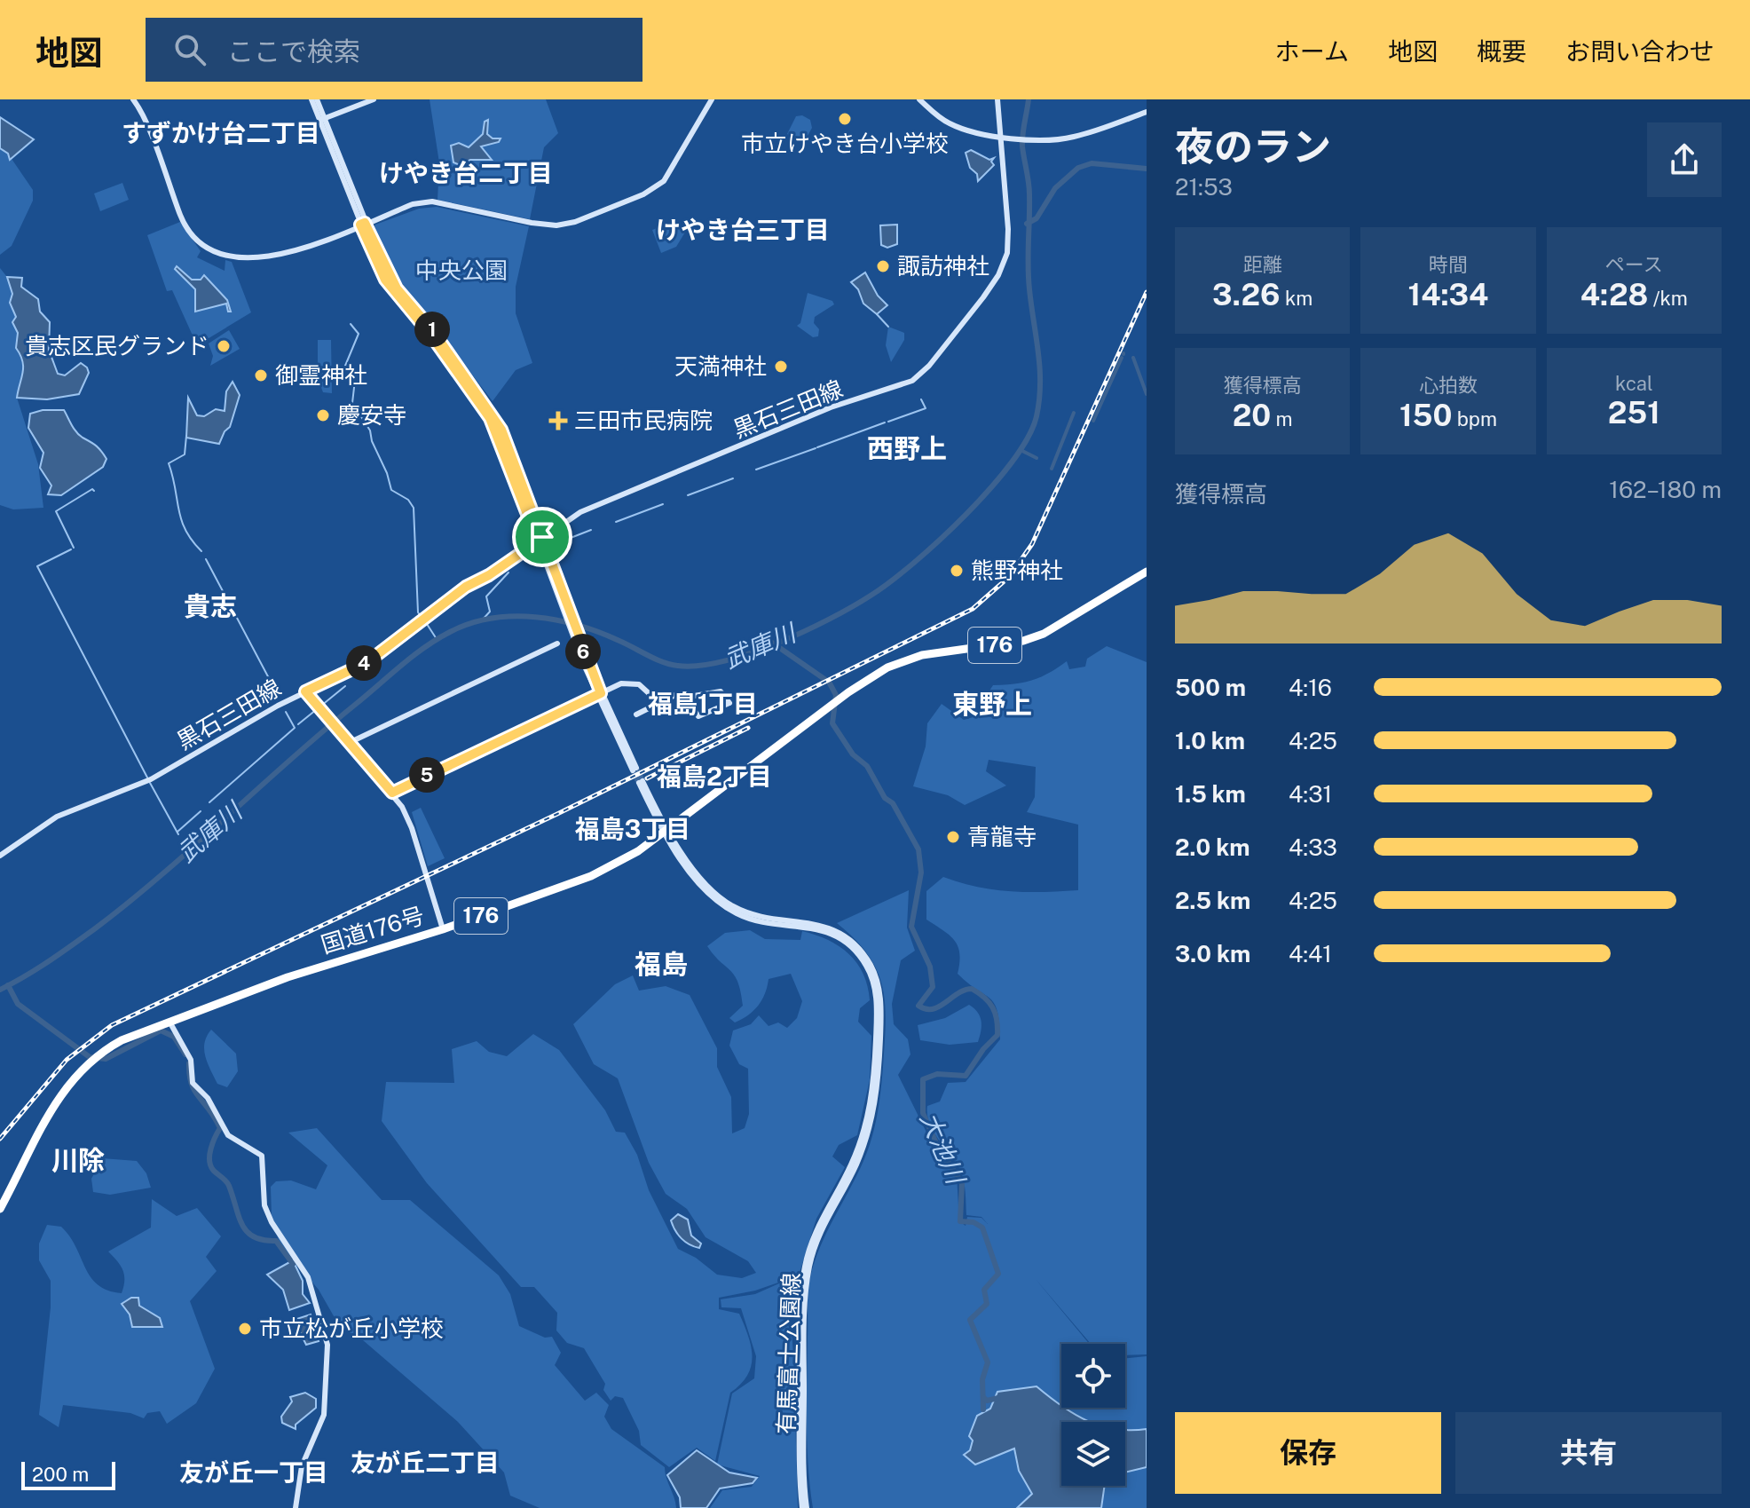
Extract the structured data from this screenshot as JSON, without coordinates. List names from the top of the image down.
{
  "streets": {
    "highway": ["176", "国道176号"],
    "street": ["黒石三田線", "有馬富士公園線"]
  },
  "crossings": [
    ["国道176号", "有馬富士公園線"]
  ],
  "districts": [
    "すずかけ台二丁目",
    "けやき台二丁目",
    "けやき台三丁目",
    "西野上",
    "貴志",
    "福島1丁目",
    "東野上",
    "福島2丁目",
    "福島3丁目",
    "福島",
    "川除",
    "友が丘二丁目",
    "友が丘一丁目"
  ],
  "water": ["武庫川", "大池川"],
  "parks": ["中央公園"],
  "places": {
    "other": [
      "市立けやき台小学校",
      "諏訪神社",
      "貴志区民グランド",
      "天満神社",
      "御霊神社",
      "慶安寺",
      "熊野神社",
      "青龍寺",
      "市立松が丘小学校"
    ],
    "health": ["三田市民病院"]
  },
  "scale_bar": "200 m",
  "page": {
    "header": "地図",
    "search": "ここで検索",
    "nav": [
      "ホーム",
      "地図",
      "概要",
      "お問い合わせ"
    ],
    "heading": ["夜のラン", "21:53"],
    "stats": [
      ["距離", "3.26 km"],
      ["時間", "14:34"],
      ["ペース", "4:28 /km"],
      ["獲得標高", "20 m"],
      ["心拍数", "150 bpm"],
      ["kcal", "251"]
    ],
    "pins": [
      "1",
      "6",
      "4",
      "5"
    ],
    "chart": ["獲得標高", "162–180 m"],
    "list": [
      {
        "name": "500 m",
        "note": "4:16"
      },
      {
        "name": "1.0 km",
        "note": "4:25"
      },
      {
        "name": "1.5 km",
        "note": "4:31"
      },
      {
        "name": "2.0 km",
        "note": "4:33"
      },
      {
        "name": "2.5 km",
        "note": "4:25"
      },
      {
        "name": "3.0 km",
        "note": "4:41"
      }
    ],
    "buttons": ["保存", "共有"],
    "scale": "200 m"
  }
}
